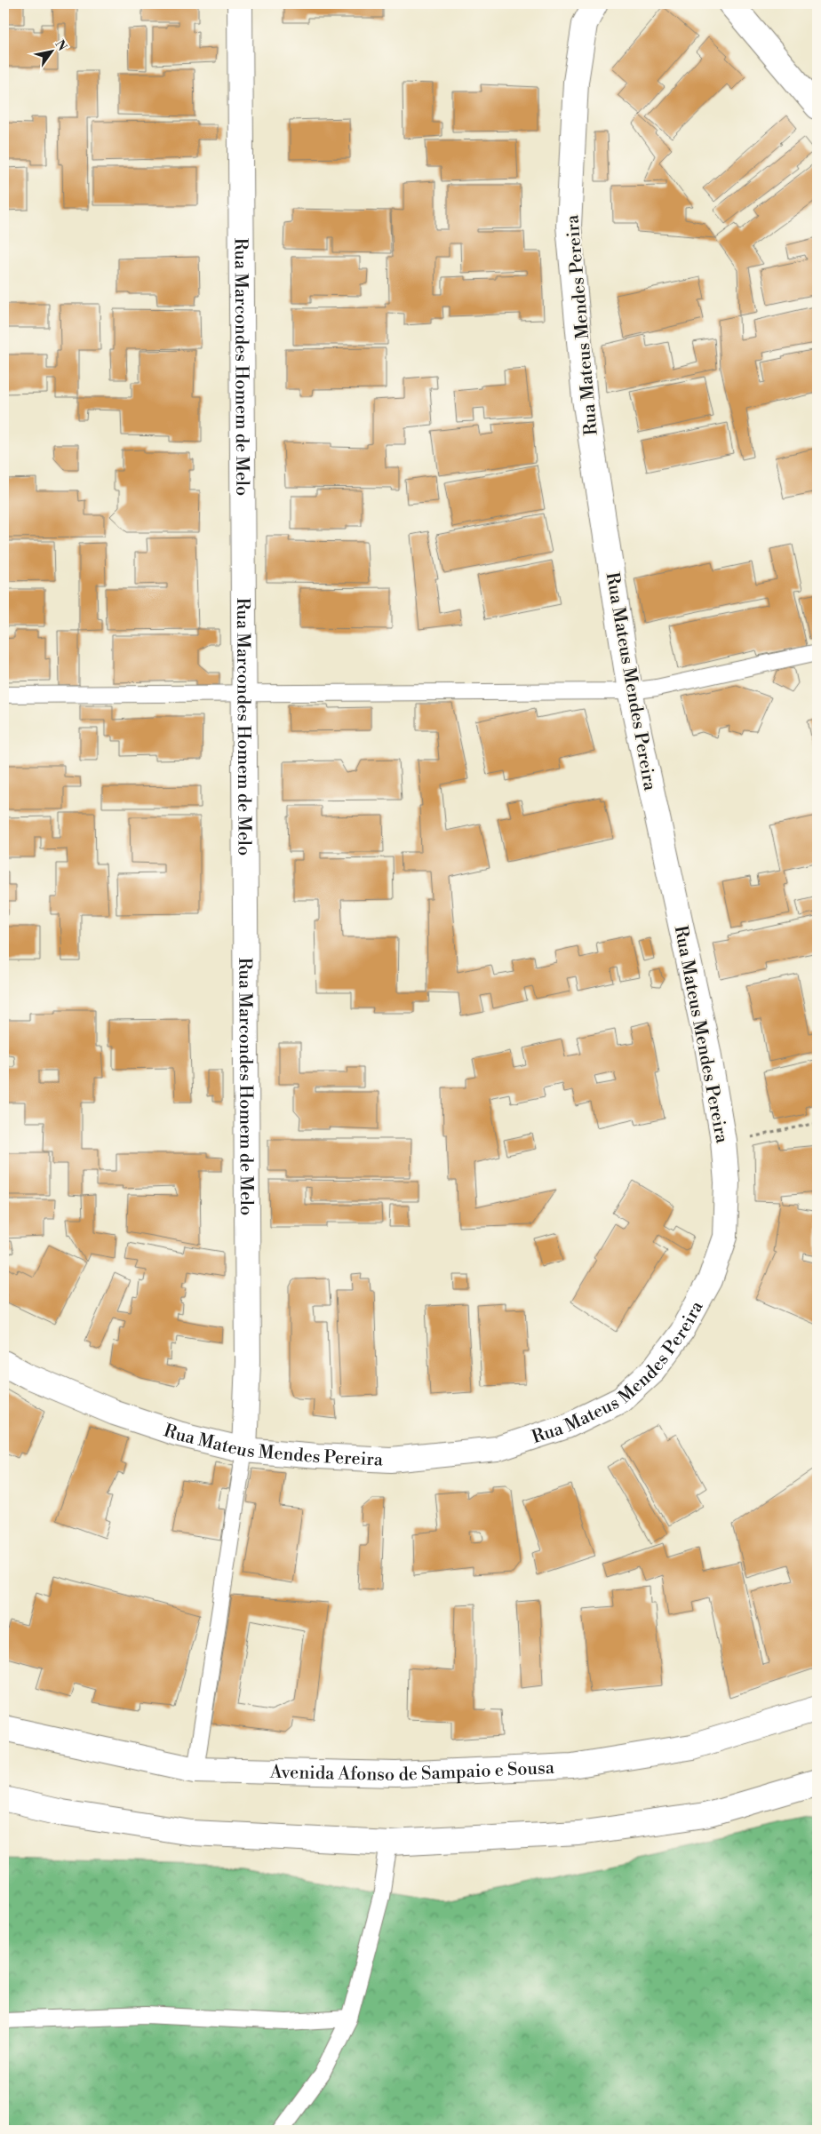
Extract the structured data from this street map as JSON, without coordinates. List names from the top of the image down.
{
  "streets": {
    "street": ["Rua Mateus Mendes Pereira", "Rua Marcondes Homem de Melo", "Avenida Afonso de Sampaio e Sousa"]
  },
  "crossings": [
    ["Rua Mateus Mendes Pereira", "Rua Marcondes Homem de Melo"]
  ],
  "north": "top right"
}
